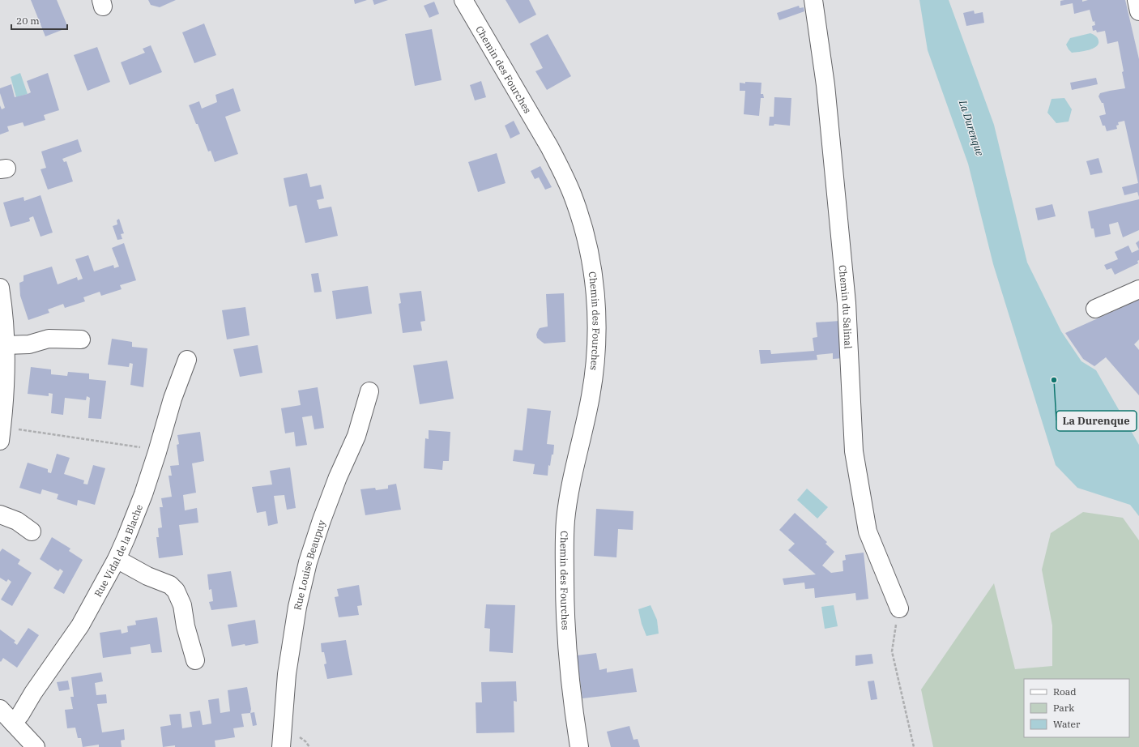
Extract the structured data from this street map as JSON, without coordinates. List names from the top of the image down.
{
  "streets": {
    "street": [
      "Chemin des Fourches",
      "Chemin du Salinal",
      "Rue Vidal de la Blache",
      "Rue Louise Beaupuy"
    ]
  },
  "water": ["La Durenque"],
  "places": ["La Durenque"],
  "legend": ["Road", "Park", "Water"],
  "scale_bar": "20 m"
}
